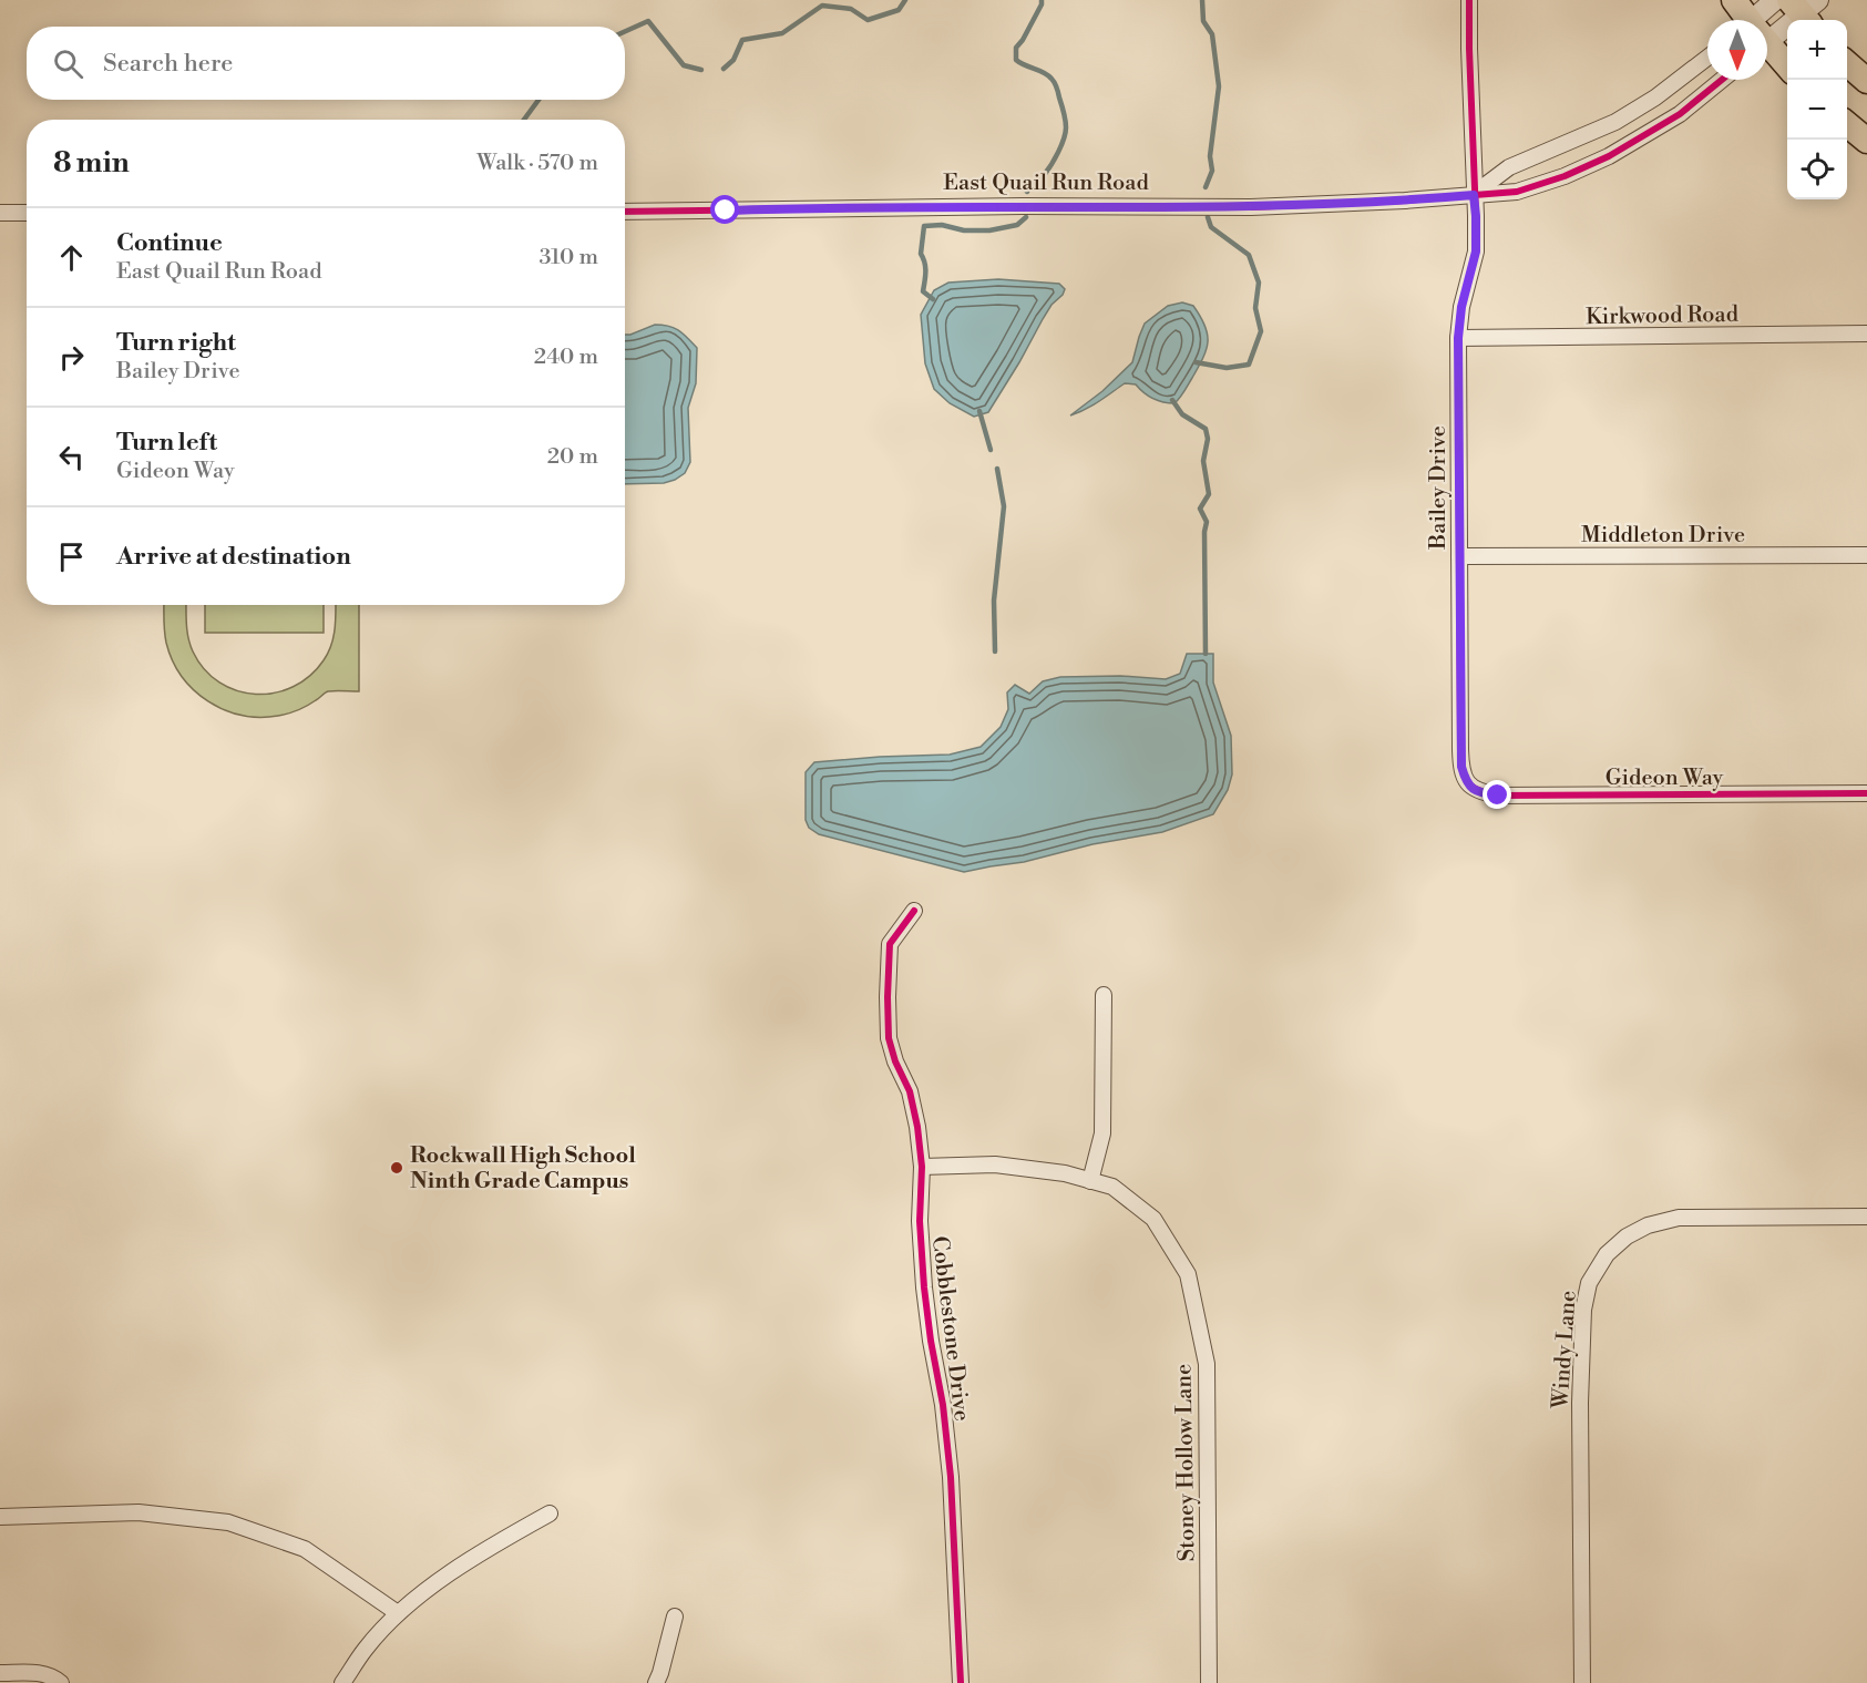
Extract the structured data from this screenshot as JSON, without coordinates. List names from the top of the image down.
{
  "streets": {
    "street": [
      "East Quail Run Road",
      "Kirkwood Road",
      "Bailey Drive",
      "Middleton Drive",
      "Gideon Way",
      "Cobblestone Drive",
      "Windy Lane",
      "Stoney Hollow Lane"
    ]
  },
  "crossings": [
    ["East Quail Run Road", "Bailey Drive"],
    ["Kirkwood Road", "Bailey Drive"],
    ["Bailey Drive", "Middleton Drive"],
    ["Bailey Drive", "Gideon Way"],
    ["Cobblestone Drive", "Stoney Hollow Lane"]
  ],
  "places": ["Rockwall High School Ninth Grade Campus"],
  "north": "bottom",
  "page": {
    "map_buttons": ["+", "−"],
    "search": "Search here",
    "heading": ["8 min", "Walk · 570 m"],
    "list": [
      ["Continue", "East Quail Run Road", "310 m"],
      ["Turn right", "Bailey Drive", "240 m"],
      ["Turn left", "Gideon Way", "20 m"],
      "Arrive at destination"
    ]
  }
}
